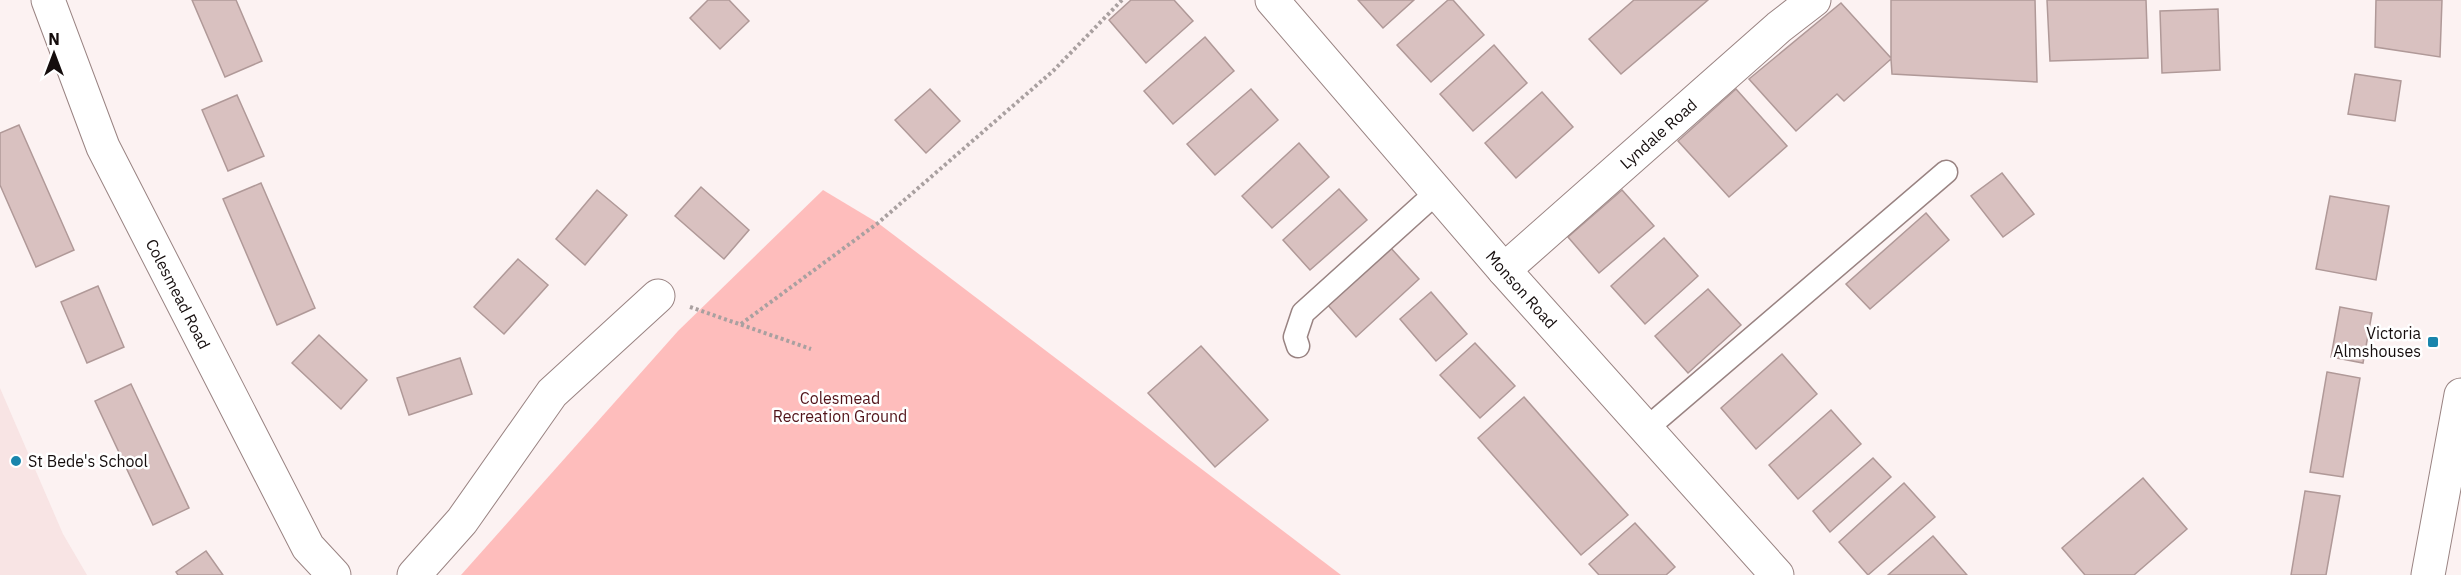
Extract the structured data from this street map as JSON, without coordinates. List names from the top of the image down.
{
  "streets": {
    "street": ["Lyndale Road", "Monson Road", "Colesmead Road"]
  },
  "crossings": [
    ["Lyndale Road", "Monson Road"]
  ],
  "parks": ["Colesmead Recreation Ground"],
  "places": {
    "transit": ["Victoria Almshouses"],
    "other": ["St Bede's School"]
  },
  "north": "top"
}
